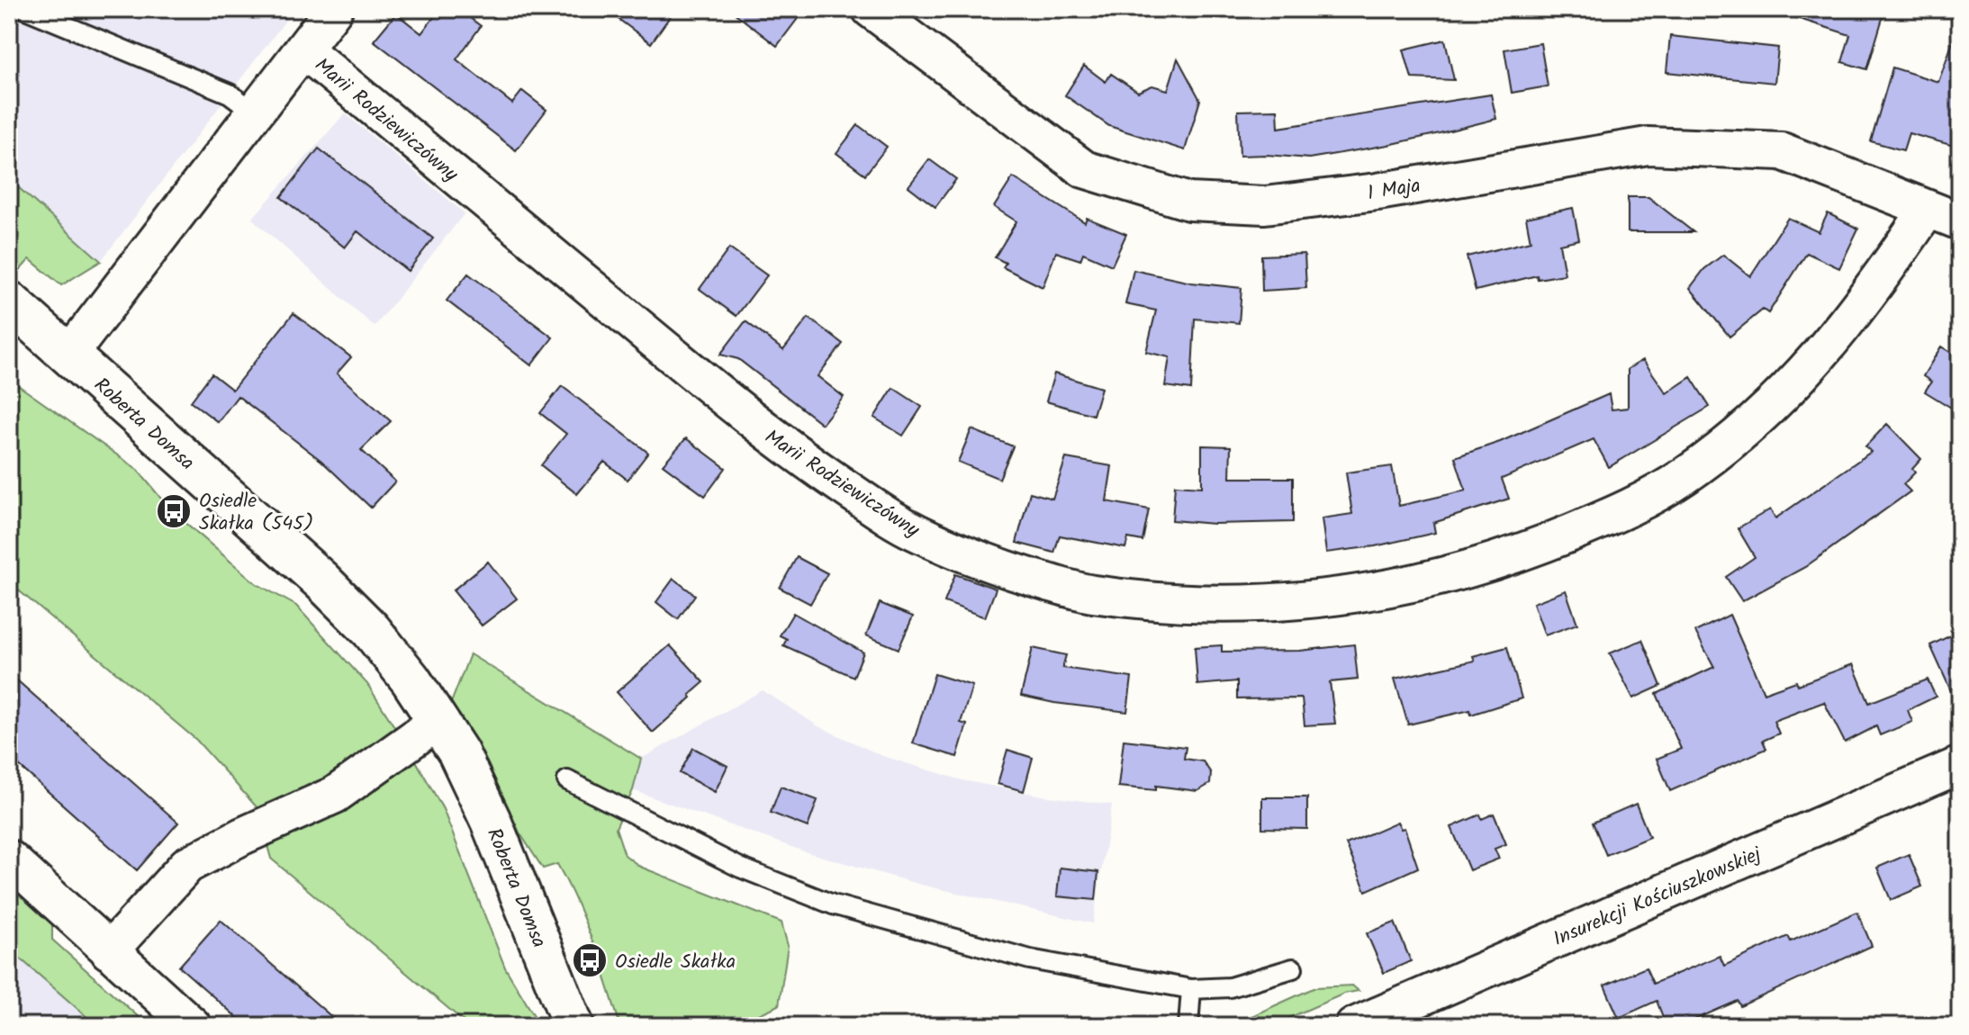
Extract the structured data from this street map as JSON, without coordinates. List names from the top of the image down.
{
  "streets": {
    "street": [
      "Marii Rodziewiczówny",
      "1 Maja",
      "Roberta Domsa",
      "Insurekcji Kościuszkowskiej"
    ]
  },
  "crossings": [
    ["Marii Rodziewiczówny", "1 Maja"]
  ],
  "places": {
    "bus stop": ["Osiedle Skałka (545)", "Osiedle Skałka"]
  }
}
